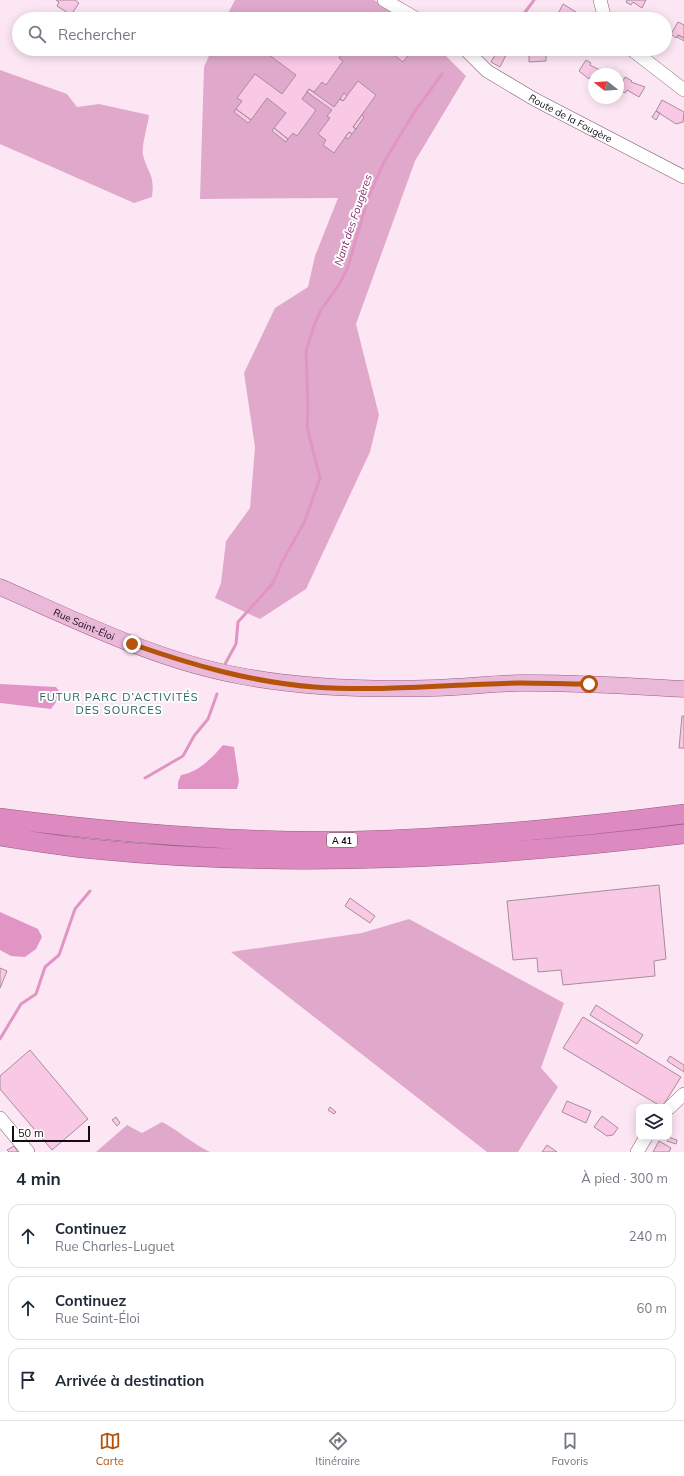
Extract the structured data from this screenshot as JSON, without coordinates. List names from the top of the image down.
{
  "streets": {
    "highway": ["A 41"],
    "main road": ["Rue Saint-Éloi"],
    "street": ["Route de la Fougère"]
  },
  "districts": ["FUTUR PARC D’ACTIVITÉS DES SOURCES"],
  "water": ["Nant des Fougères"],
  "scale_bar": "50 m",
  "north": "left",
  "page": {
    "search": "Rechercher",
    "scale": "50 m",
    "heading": ["4 min", "À pied · 300 m"],
    "list": [
      ["Continuez", "Rue Charles-Luguet", "240 m"],
      ["Continuez", "Rue Saint-Éloi", "60 m"],
      "Arrivée à destination"
    ],
    "nav": ["Carte", "Itinéraire", "Favoris"]
  }
}
